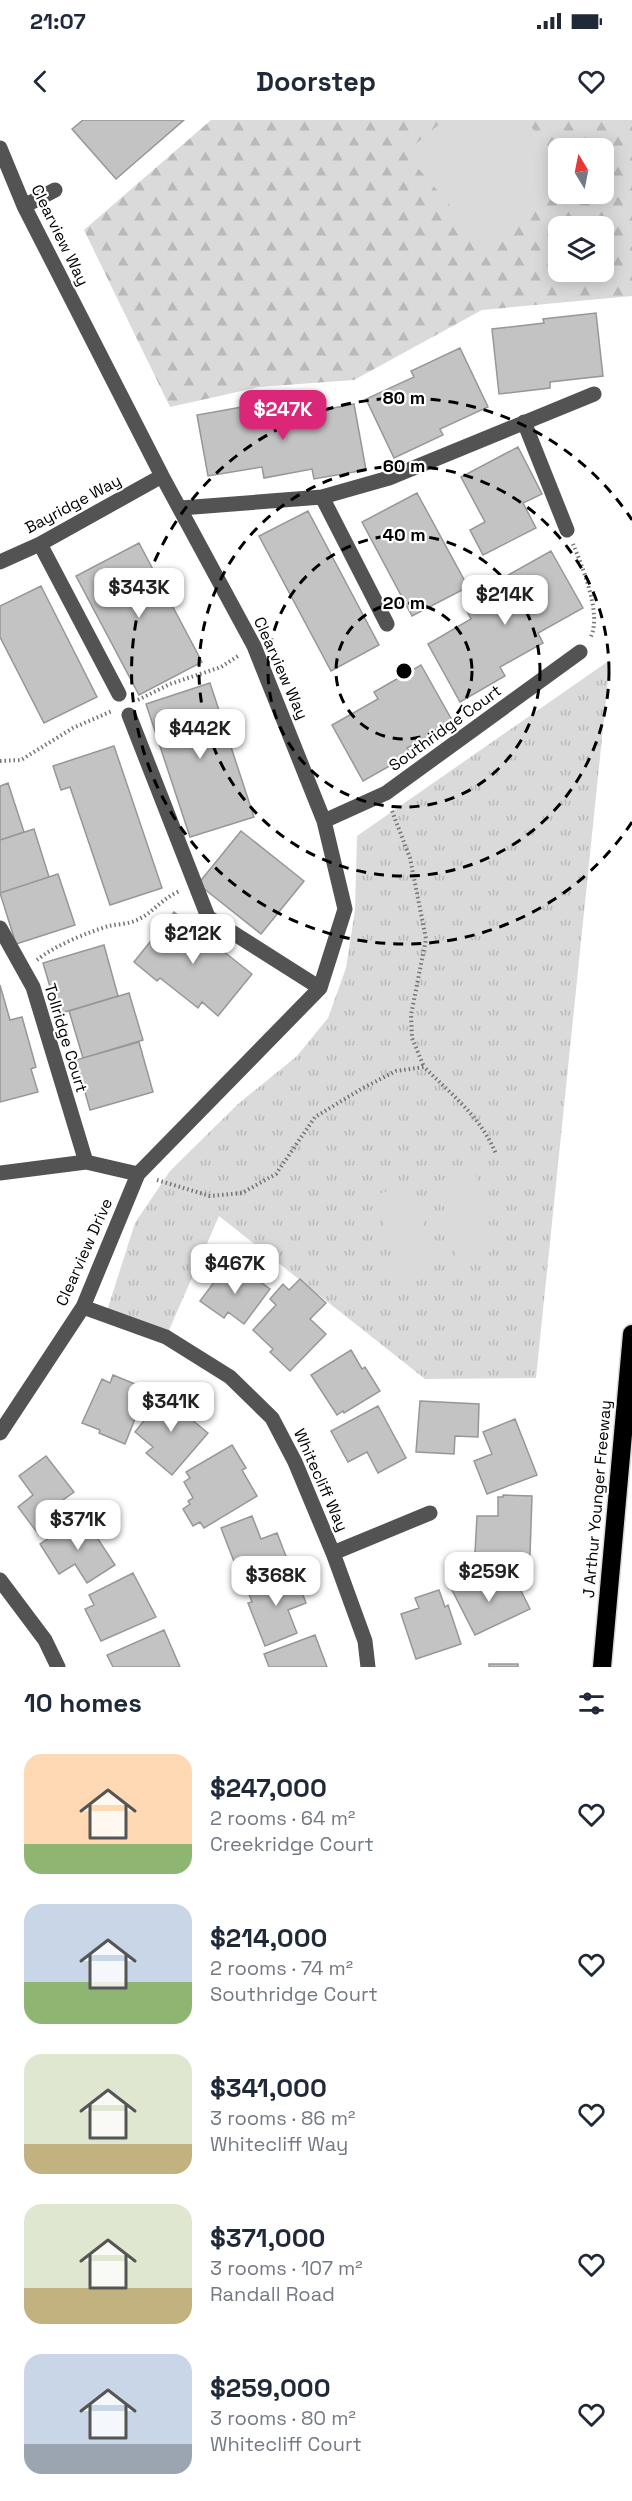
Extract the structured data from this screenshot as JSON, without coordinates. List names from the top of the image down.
{
  "streets": {
    "highway": ["J Arthur Younger Freeway"],
    "street": [
      "Clearview Way",
      "Bayridge Way",
      "Southridge Court",
      "Tollridge Court",
      "Clearview Drive",
      "Whitecliff Way"
    ]
  },
  "crossings": [
    ["Clearview Way", "Bayridge Way"],
    ["Clearview Way", "Southridge Court"],
    ["Clearview Way", "Clearview Drive"],
    ["Clearview Drive", "Whitecliff Way"]
  ],
  "north": "top",
  "page": {
    "status": "21:07",
    "header": "Doorstep",
    "price": [
      "$247K",
      "$343K",
      "$214K",
      "$442K",
      "$212K",
      "$467K",
      "$341K",
      "$371K",
      "$259K",
      "$368K"
    ],
    "heading": "10 homes",
    "list": [
      {
        "name": "$247,000",
        "note": "2 rooms · 64 m² · Creekridge Court"
      },
      {
        "name": "$214,000",
        "note": "2 rooms · 74 m² · Southridge Court"
      },
      {
        "name": "$341,000",
        "note": "3 rooms · 86 m² · Whitecliff Way"
      },
      {
        "name": "$371,000",
        "note": "3 rooms · 107 m² · Randall Road"
      },
      {
        "name": "$259,000",
        "note": "3 rooms · 80 m² · Whitecliff Court"
      }
    ]
  },
  "rings": [
    "80 m",
    "60 m",
    "40 m",
    "20 m"
  ]
}
